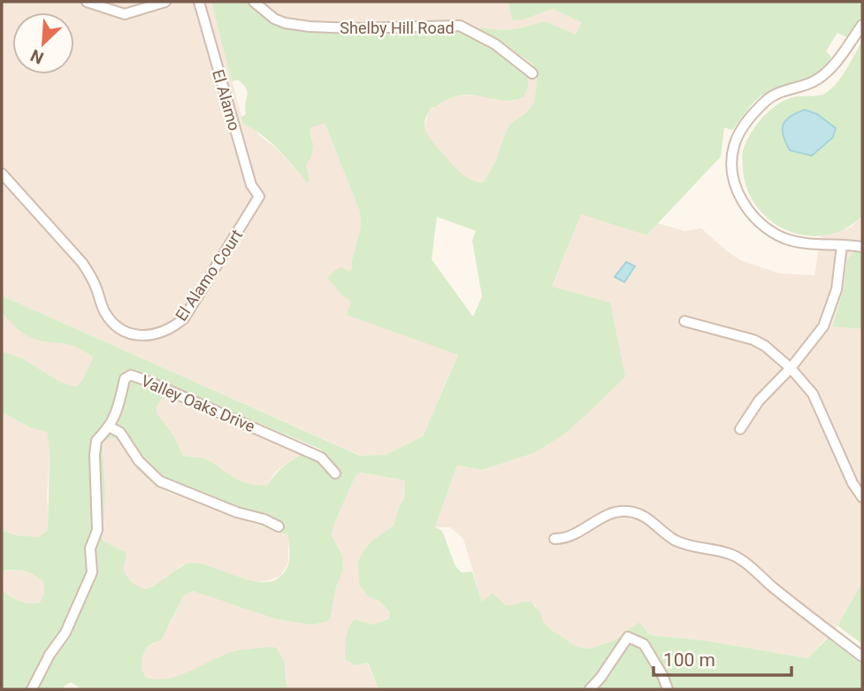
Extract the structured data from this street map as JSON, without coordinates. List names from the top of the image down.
{
  "streets": {
    "street": [
      "Shelby Hill Road",
      "El Alamo",
      "El Alamo Court",
      "Valley Oaks Drive"
    ]
  },
  "crossings": [
    ["El Alamo", "El Alamo Court"]
  ],
  "scale_bar": "100 m",
  "north": "bottom left"
}
